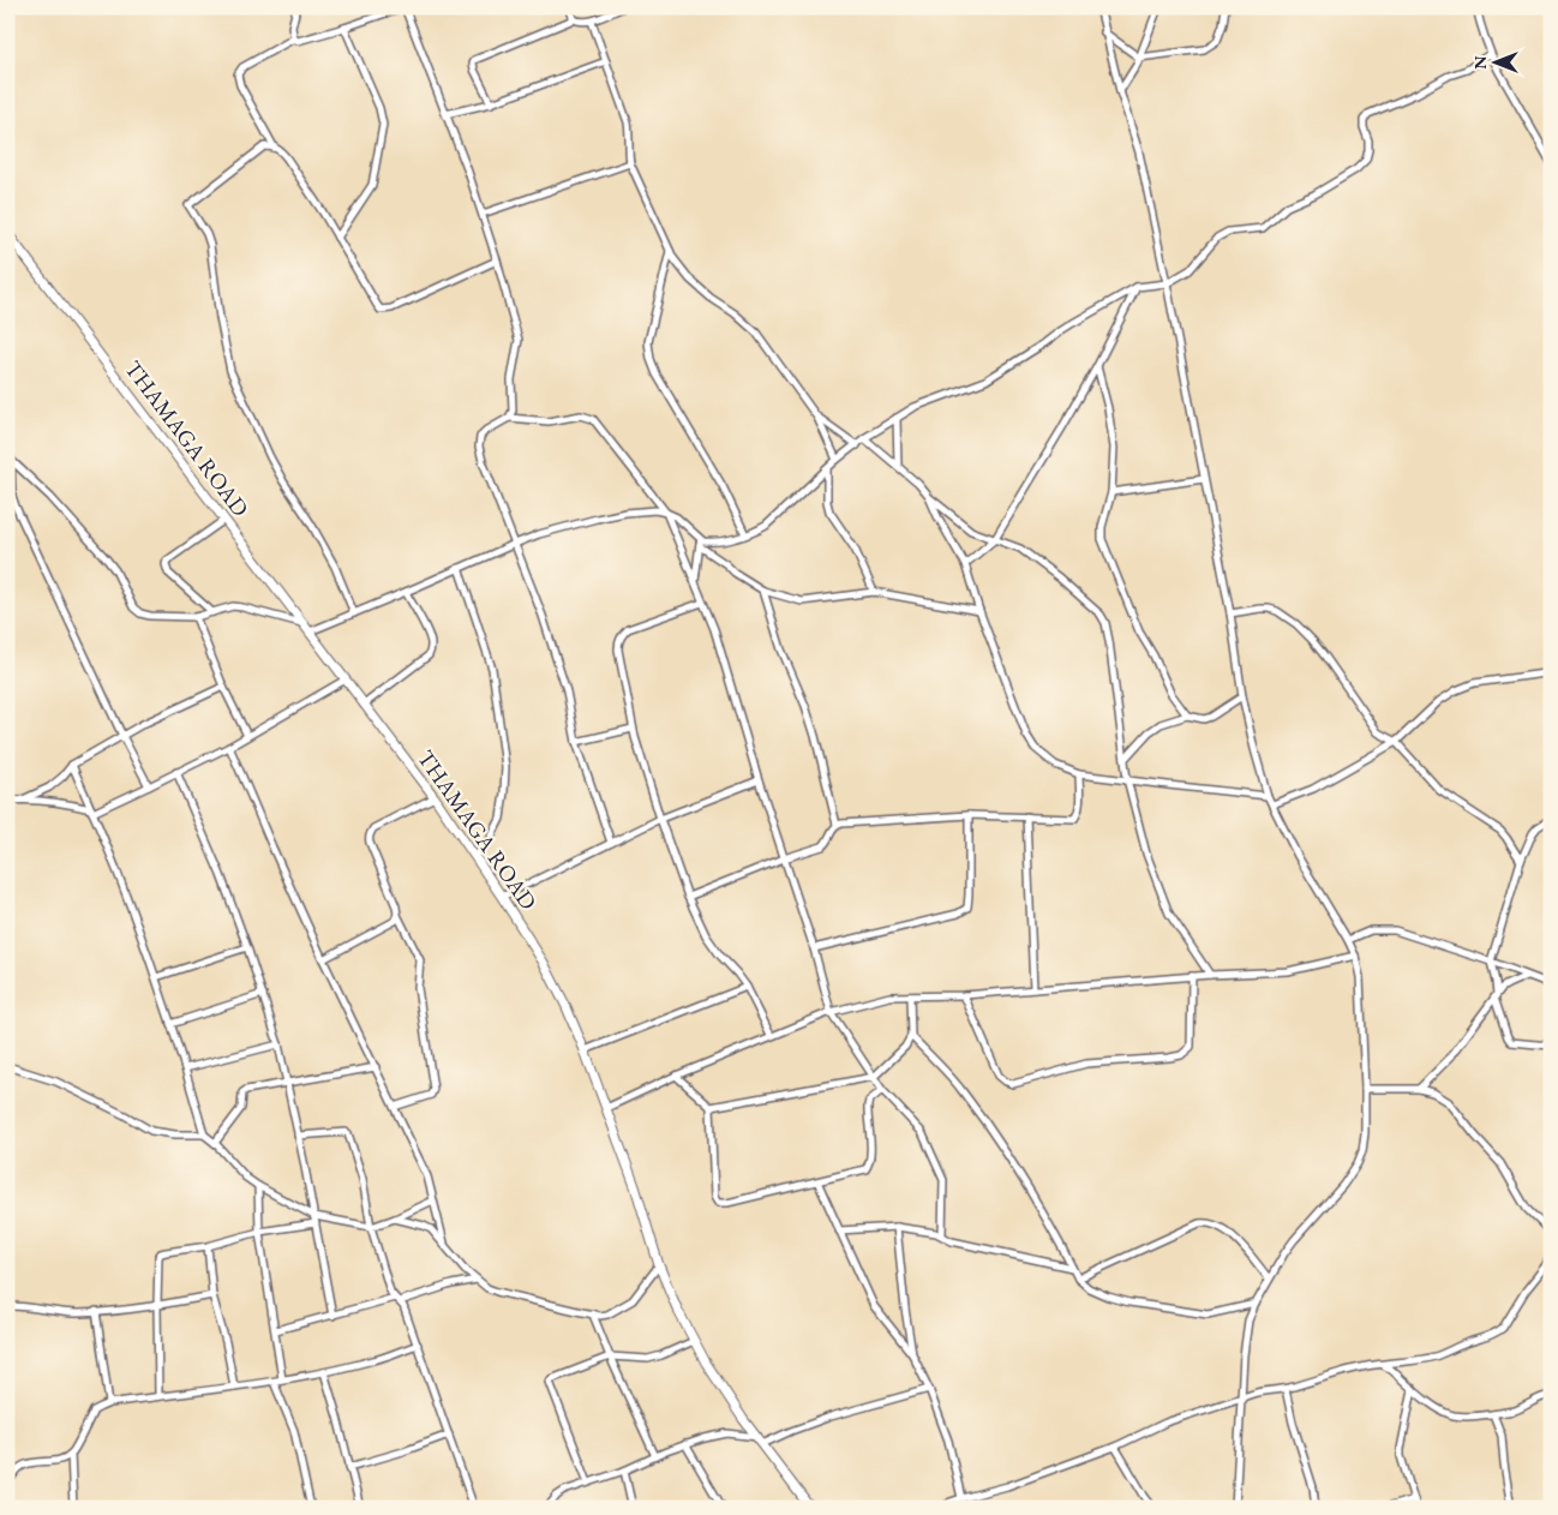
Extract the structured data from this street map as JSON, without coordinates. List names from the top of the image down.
{
  "streets": {
    "main road": ["THAMAGA ROAD"]
  },
  "north": "left"
}
